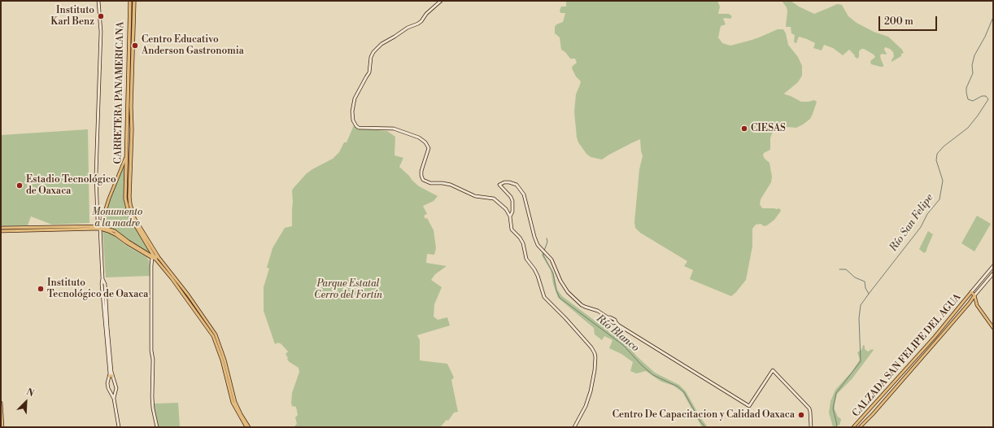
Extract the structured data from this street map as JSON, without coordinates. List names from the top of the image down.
{
  "streets": {
    "highway": ["CARRETERA PANAMERICANA"],
    "main road": ["CALZADA SAN FELIPE DEL AGUA"]
  },
  "water": ["Río San Felipe", "Río Blanco"],
  "parks": ["Monumento a la madre", "Parque Estatal Cerro del Fortín"],
  "places": [
    "Instituto Karl Benz",
    "Centro Educativo Anderson Gastronomia",
    "CIESAS",
    "Estadio Tecnológico de Oaxaca",
    "Instituto Tecnológico de Oaxaca",
    "Centro De Capacitacion y Calidad Oaxaca"
  ],
  "scale_bar": "200 m",
  "north": "top right"
}
